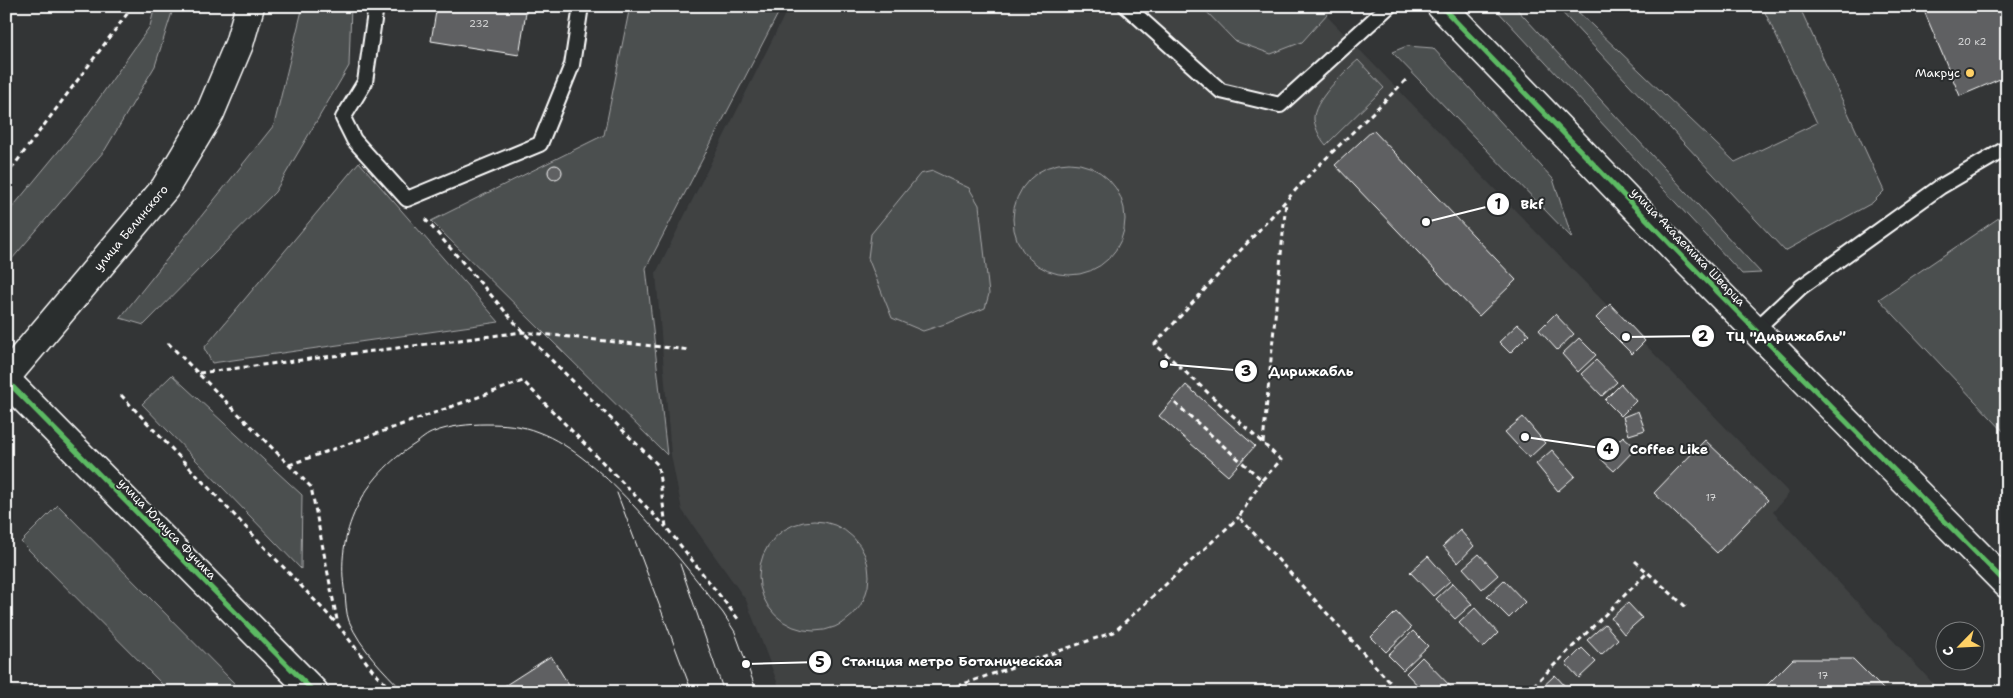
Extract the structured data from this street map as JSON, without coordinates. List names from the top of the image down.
{
  "streets": {
    "street": ["улица Белинского", "улица Академика Шварца", "улица Юлиуса Фучика"]
  },
  "crossings": [
    ["улица Белинского", "улица Юлиуса Фучика"]
  ],
  "places": [
    "Макрус",
    "Bkf",
    "ТЦ \"Дирижабль\"",
    "Дирижабль",
    "Coffee Like",
    "Станция метро Ботаническая"
  ],
  "house_numbers": [
    "232",
    "20 к2",
    "17",
    "17"
  ],
  "north": "bottom left"
}
